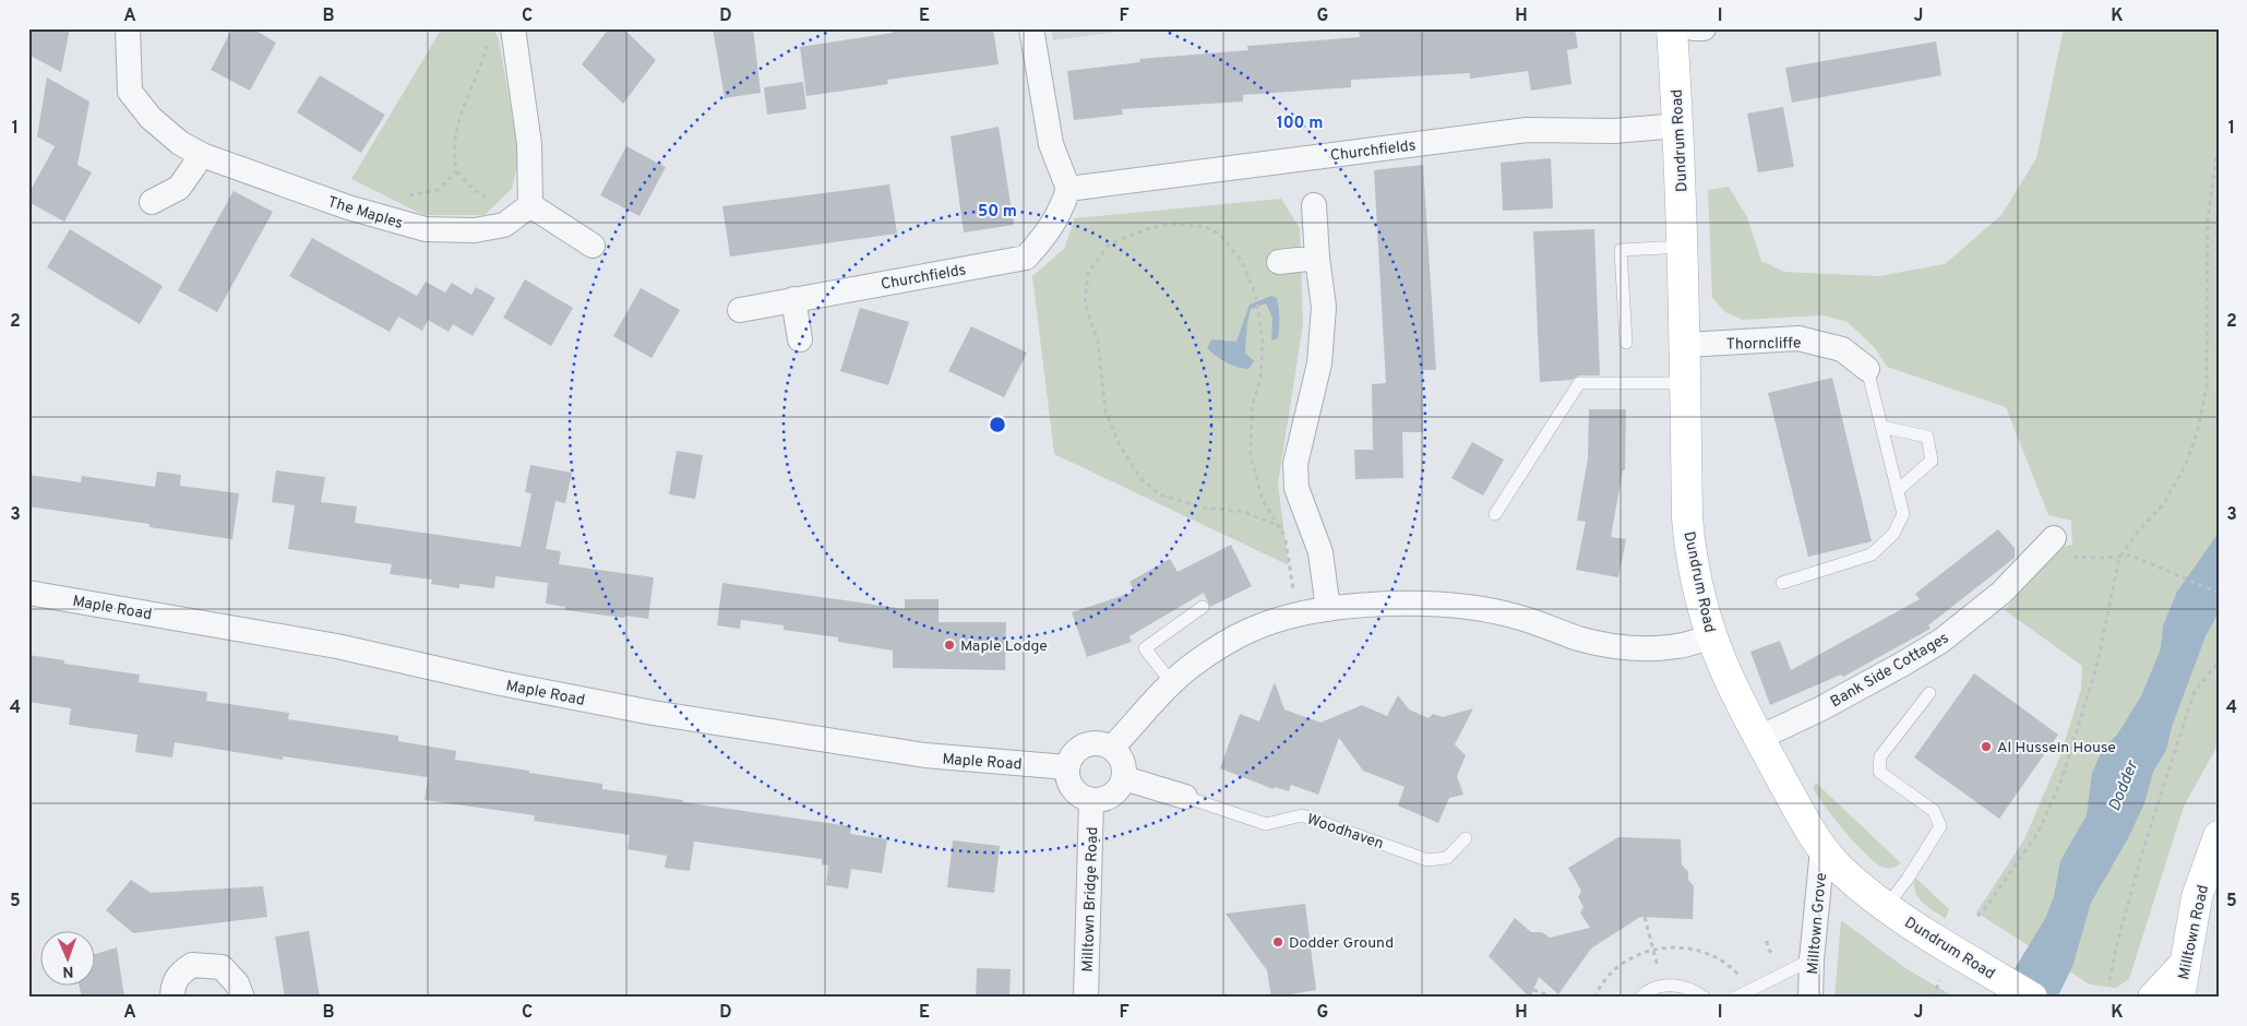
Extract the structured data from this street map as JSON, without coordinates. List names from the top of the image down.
{
  "streets": {
    "main road": ["Dundrum Road", "Milltown Road"],
    "street": [
      "Churchfields",
      "The Maples",
      "Thorncliffe",
      "Maple Road",
      "Bank Side Cottages",
      "Woodhaven",
      "Milltown Bridge Road",
      "Milltown Grove"
    ]
  },
  "crossings": [
    ["Dundrum Road", "Churchfields"],
    ["Dundrum Road", "Thorncliffe"],
    ["Dundrum Road", "Bank Side Cottages"],
    ["Dundrum Road", "Milltown Grove"],
    ["Maple Road", "Woodhaven"],
    ["Maple Road", "Milltown Bridge Road"],
    ["Woodhaven", "Milltown Bridge Road"]
  ],
  "water": ["Dodder"],
  "places": ["Maple Lodge", "Al Hussein House", "Dodder Ground"],
  "north": "bottom",
  "grid": {
    "columns": [
      "A",
      "B",
      "C",
      "D",
      "E",
      "F",
      "G",
      "H",
      "I",
      "J",
      "K"
    ],
    "rows": [
      "1",
      "2",
      "3",
      "4",
      "5"
    ]
  },
  "rings": ["100 m", "50 m"]
}
